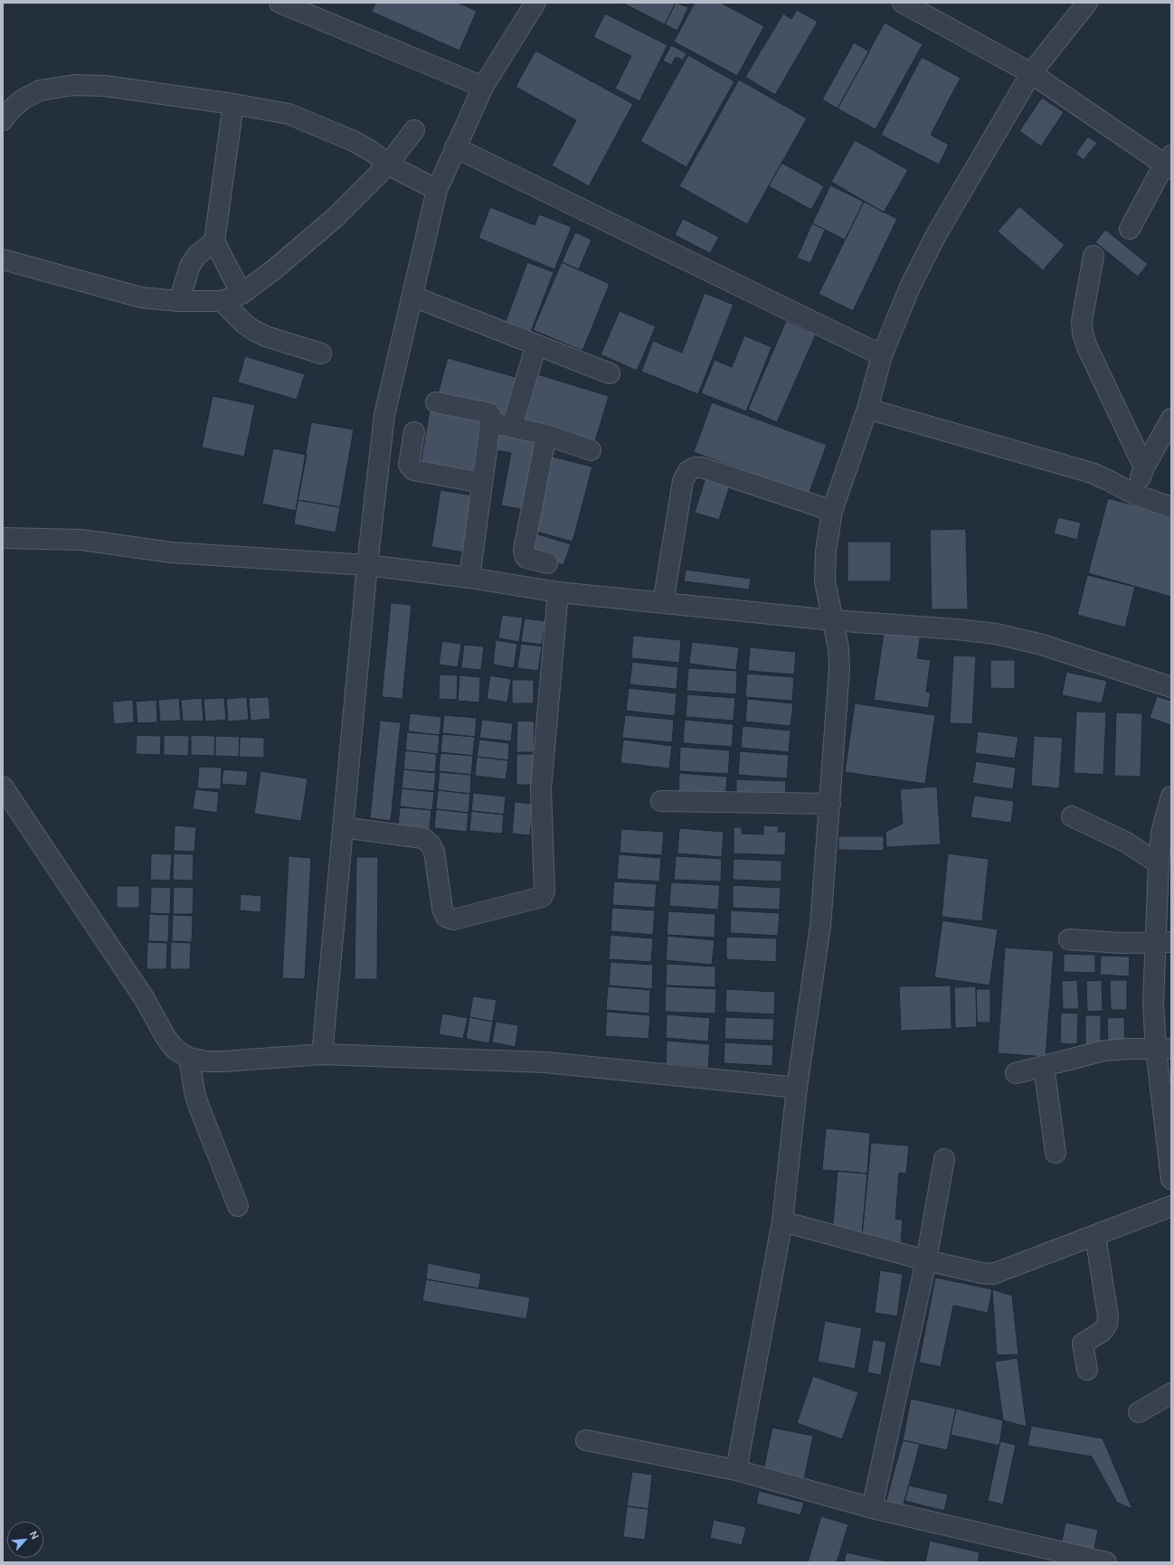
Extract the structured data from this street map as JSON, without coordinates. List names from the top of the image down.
{
  "north": "top right"
}
